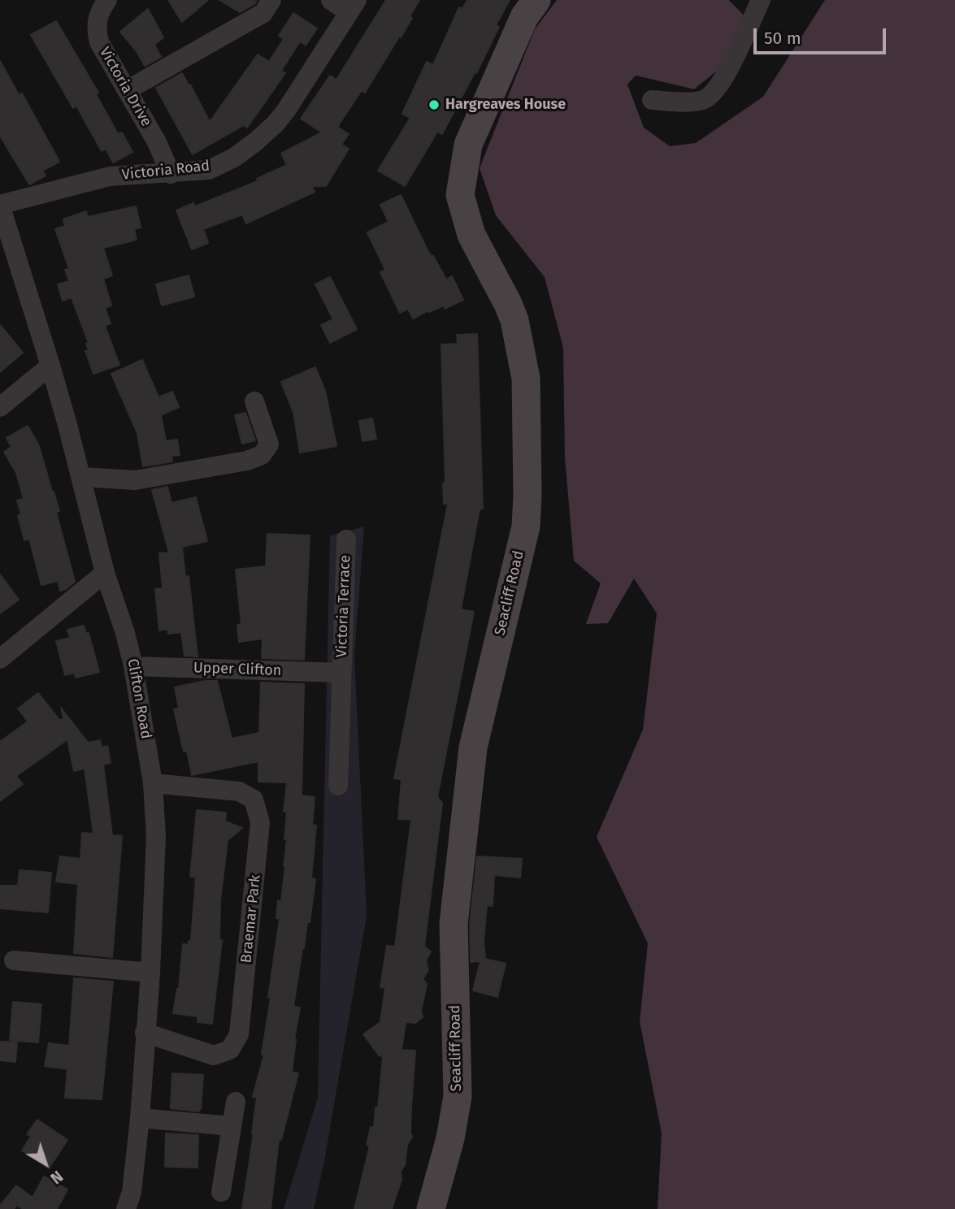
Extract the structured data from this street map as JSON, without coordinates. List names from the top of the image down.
{
  "streets": {
    "street": [
      "Victoria Drive",
      "Victoria Road",
      "Seacliff Road",
      "Victoria Terrace",
      "Upper Clifton",
      "Clifton Road",
      "Braemar Park"
    ]
  },
  "crossings": [
    ["Victoria Drive", "Victoria Road"],
    ["Victoria Road", "Clifton Road"],
    ["Victoria Terrace", "Upper Clifton"],
    ["Upper Clifton", "Clifton Road"],
    ["Clifton Road", "Braemar Park"]
  ],
  "places": ["Hargreaves House"],
  "scale_bar": "50 m",
  "north": "bottom right"
}
